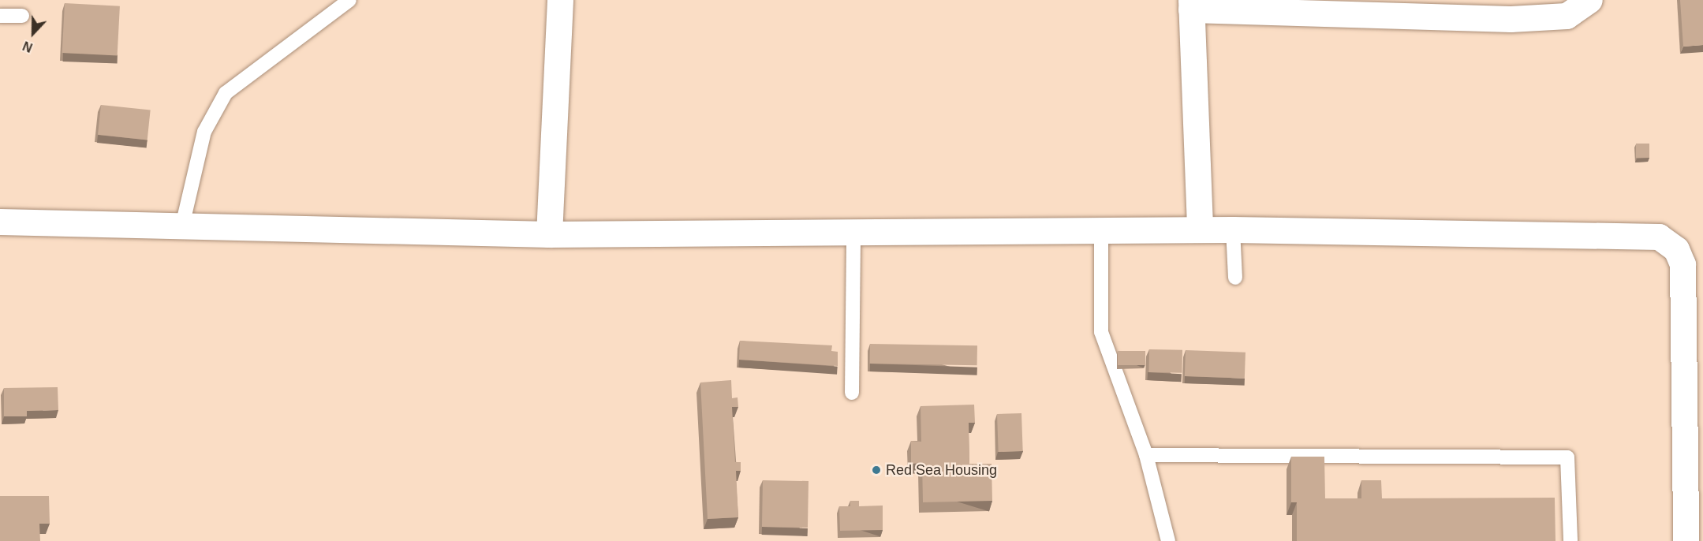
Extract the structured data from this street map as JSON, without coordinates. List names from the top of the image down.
{
  "places": ["Red Sea Housing"],
  "north": "bottom"
}
